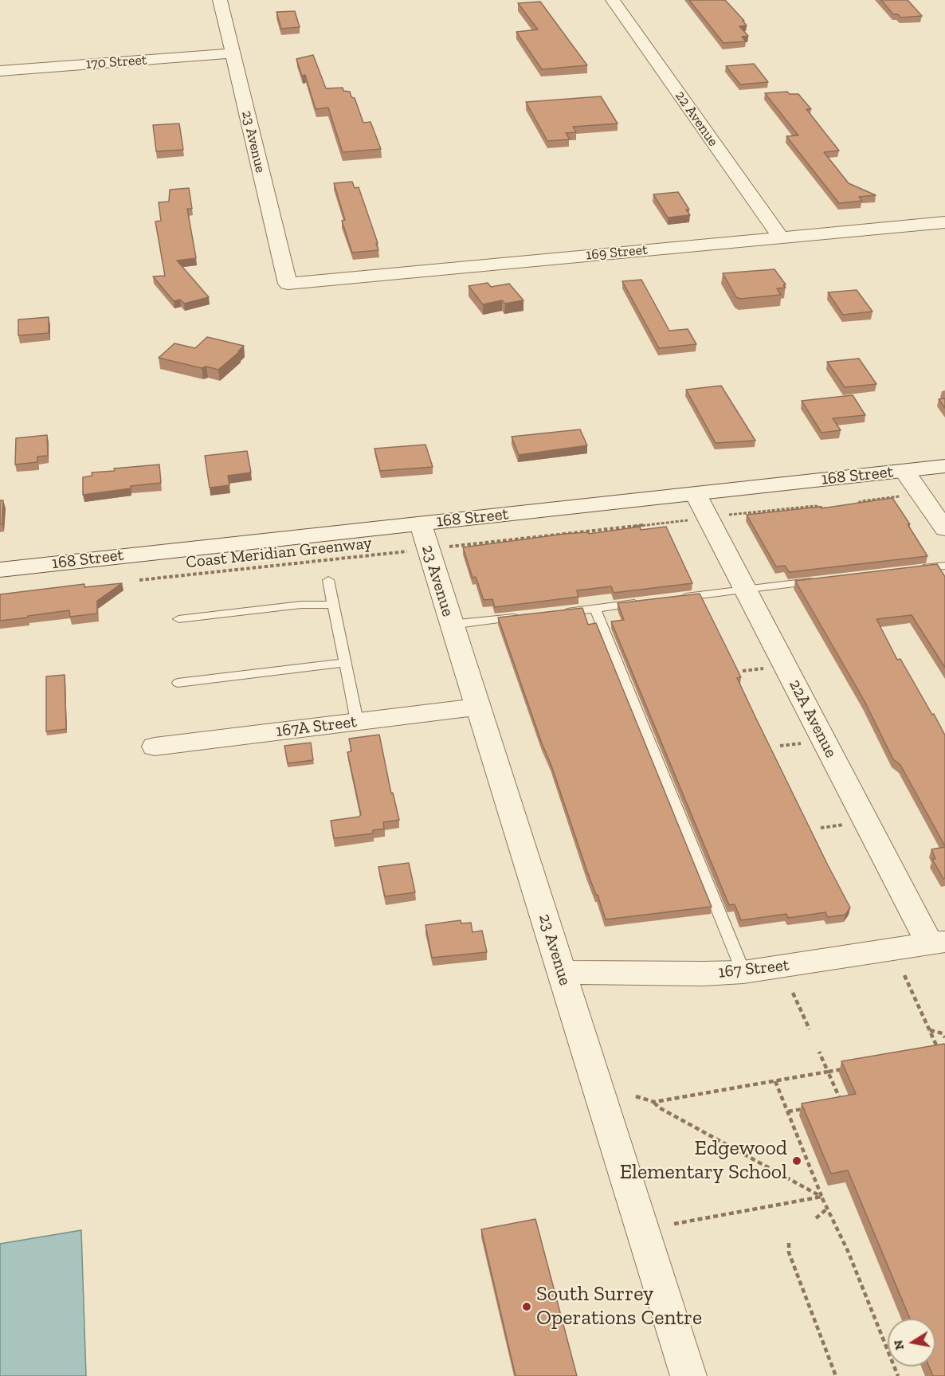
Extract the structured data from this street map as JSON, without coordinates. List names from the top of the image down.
{
  "streets": {
    "main road": ["168 Street"],
    "street": [
      "170 Street",
      "22 Avenue",
      "23 Avenue",
      "169 Street",
      "22A Avenue",
      "167A Street",
      "167 Street"
    ],
    "path": ["Coast Meridian Greenway"]
  },
  "crossings": [
    ["170 Street", "23 Avenue"],
    ["22 Avenue", "169 Street"],
    ["23 Avenue", "169 Street"],
    ["23 Avenue", "168 Street"],
    ["23 Avenue", "167A Street"],
    ["23 Avenue", "167 Street"],
    ["168 Street", "22A Avenue"],
    ["22A Avenue", "167 Street"]
  ],
  "places": ["Edgewood Elementary School", "South Surrey Operations Centre"],
  "north": "left"
}
